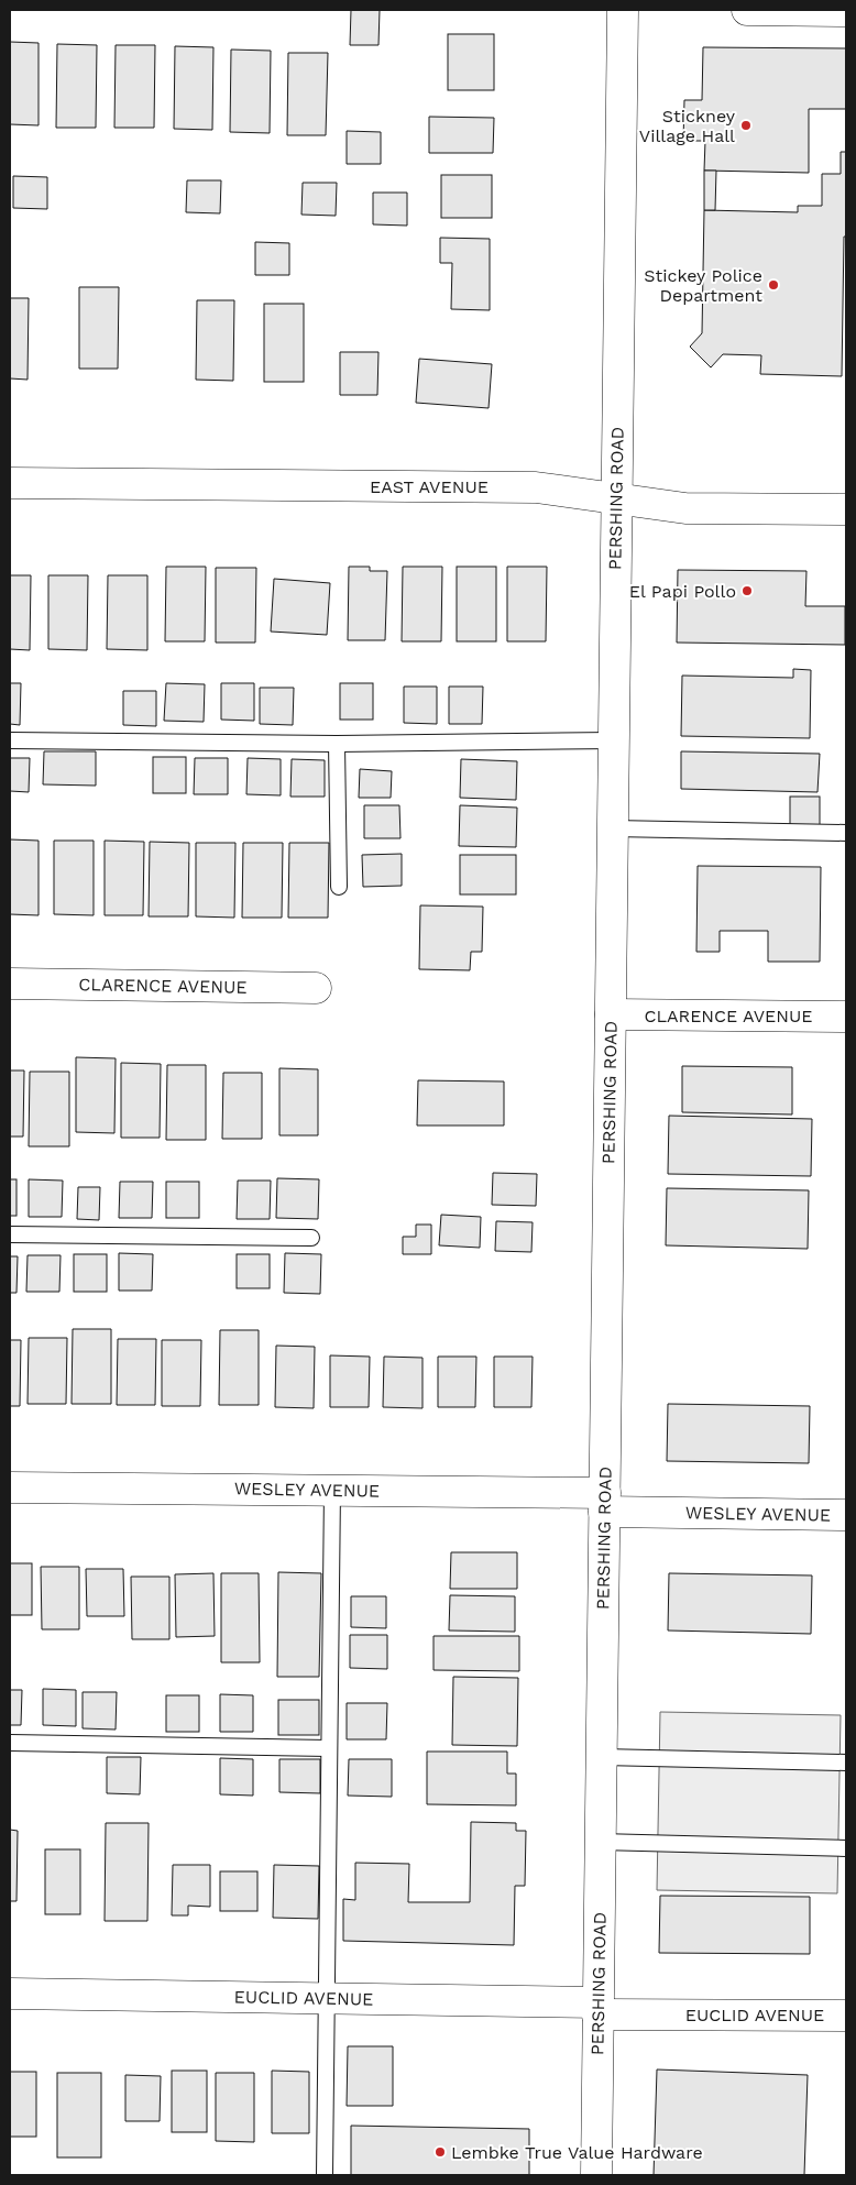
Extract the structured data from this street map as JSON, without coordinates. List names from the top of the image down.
{
  "streets": {
    "street": [
      "EAST AVENUE",
      "PERSHING ROAD",
      "CLARENCE AVENUE",
      "WESLEY AVENUE",
      "EUCLID AVENUE"
    ]
  },
  "crossings": [
    ["EAST AVENUE", "PERSHING ROAD"],
    ["PERSHING ROAD", "CLARENCE AVENUE"],
    ["PERSHING ROAD", "WESLEY AVENUE"],
    ["PERSHING ROAD", "EUCLID AVENUE"]
  ],
  "places": [
    "Stickney Village Hall",
    "Stickey Police Department",
    "El Papi Pollo",
    "Lembke True Value Hardware"
  ]
}
